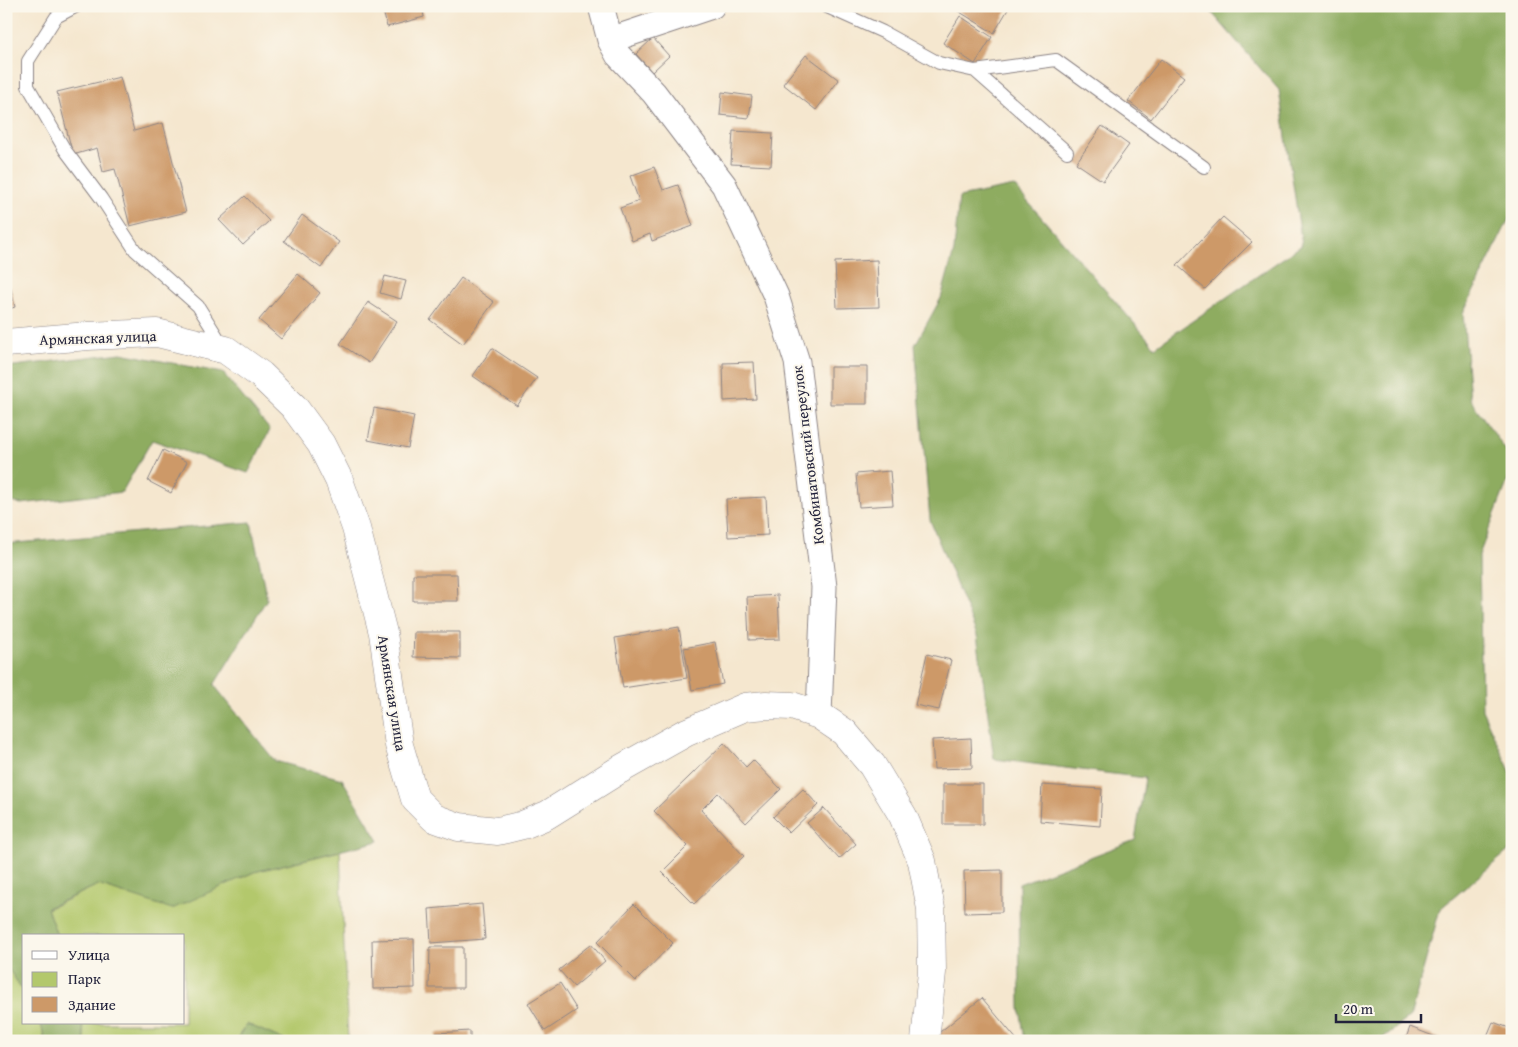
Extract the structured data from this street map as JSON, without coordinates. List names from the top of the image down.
{
  "streets": {
    "street": ["Армянская улица", "Комбинатовский переулок"]
  },
  "crossings": [
    ["Армянская улица", "Комбинатовский переулок"]
  ],
  "legend": ["Улица", "Парк", "Здание"],
  "scale_bar": "20 m"
}
